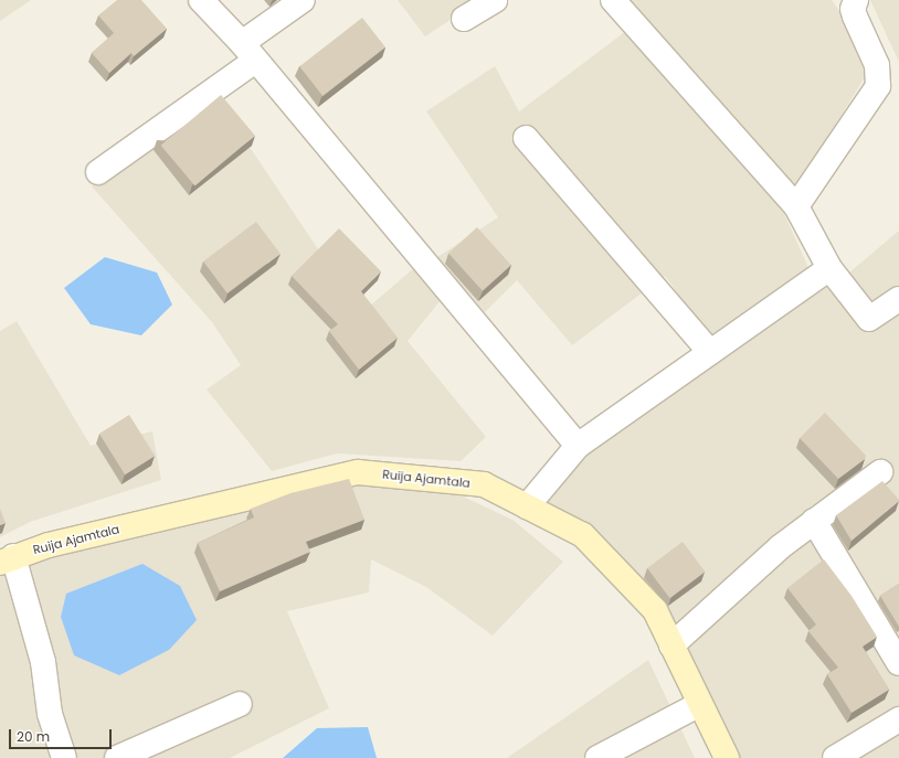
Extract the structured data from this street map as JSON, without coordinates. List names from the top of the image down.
{
  "streets": {
    "street": ["Ruija Ajamtala"]
  },
  "scale_bar": "20 m"
}
